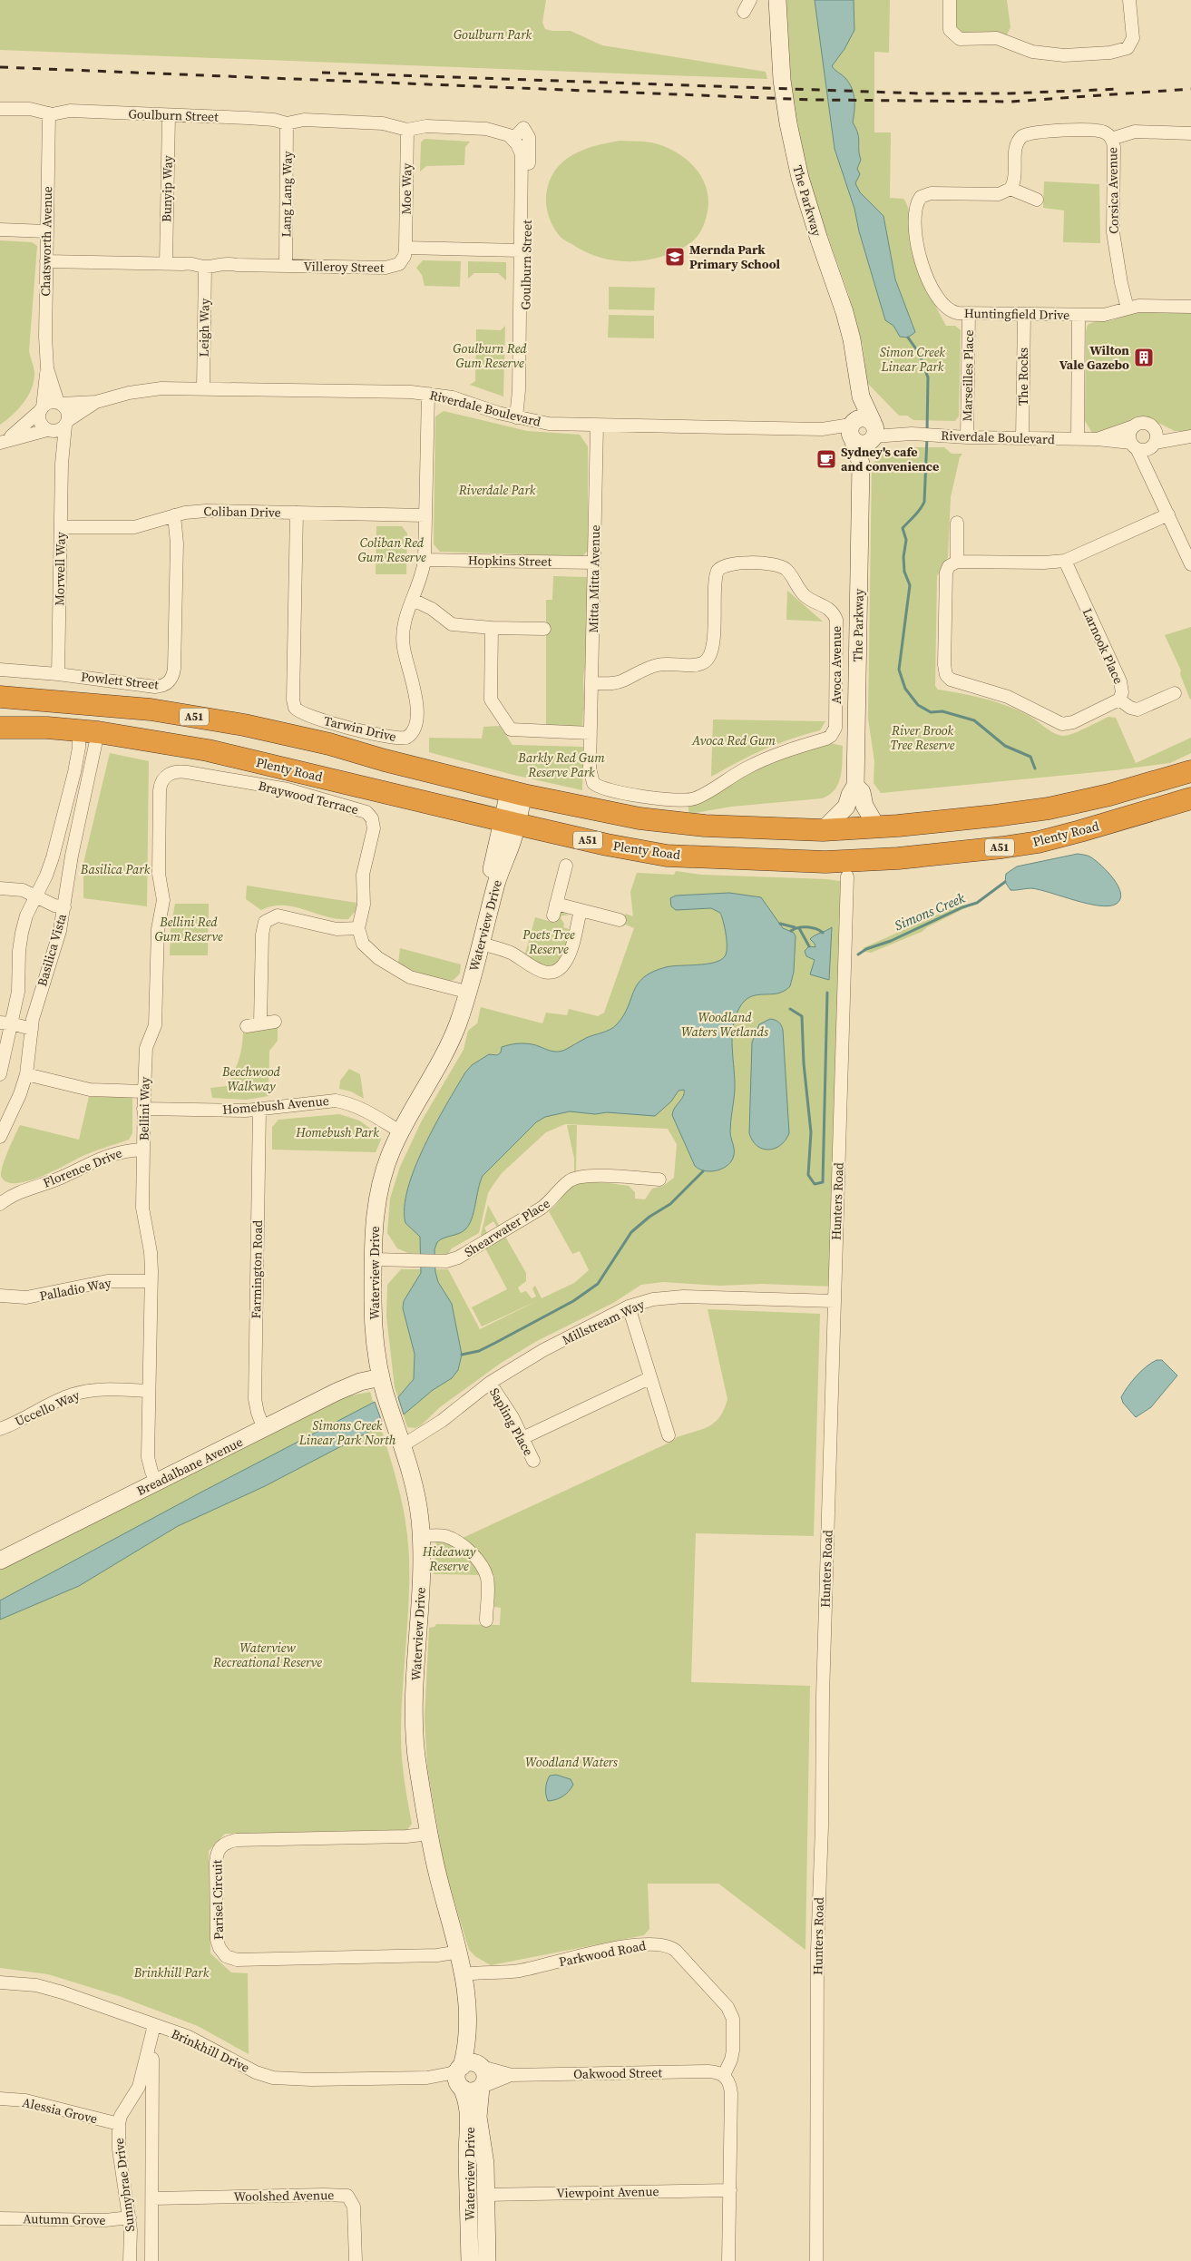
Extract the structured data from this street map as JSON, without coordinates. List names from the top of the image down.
{
  "streets": {
    "highway": ["A51", "Plenty Road"],
    "street": [
      "Goulburn Street",
      "Bunyip Way",
      "Moe Way",
      "Corsica Avenue",
      "Lang Lang Way",
      "The Parkway",
      "Chatsworth Avenue",
      "Villeroy Street",
      "Huntingfield Drive",
      "Leigh Way",
      "Marseilles Place",
      "The Rocks",
      "Riverdale Boulevard",
      "Coliban Drive",
      "Hopkins Street",
      "Morwell Way",
      "Mitta Mitta Avenue",
      "Larnook Place",
      "Avoca Avenue",
      "Powlett Street",
      "Tarwin Drive",
      "Braywood Terrace",
      "Waterview Drive",
      "Basilica Vista",
      "Homebush Avenue",
      "Bellini Way",
      "Florence Drive",
      "Hunters Road",
      "Shearwater Place",
      "Farmington Road",
      "Palladio Way",
      "Millstream Way",
      "Uccello Way",
      "Sapling Place",
      "Breadalbane Avenue",
      "Parisel Circuit",
      "Parkwood Road",
      "Brinkhill Drive",
      "Oakwood Street",
      "Alessia Grove",
      "Sunnybrae Drive",
      "Viewpoint Avenue",
      "Woolshed Avenue",
      "Autumn Grove"
    ]
  },
  "crossings": [
    ["Goulburn Street", "Bunyip Way"],
    ["Goulburn Street", "Moe Way"],
    ["Goulburn Street", "Lang Lang Way"],
    ["Goulburn Street", "Chatsworth Avenue"],
    ["Goulburn Street", "Riverdale Boulevard"],
    ["Bunyip Way", "Villeroy Street"],
    ["Moe Way", "Villeroy Street"],
    ["Corsica Avenue", "Huntingfield Drive"],
    ["Lang Lang Way", "Villeroy Street"],
    ["The Parkway", "Riverdale Boulevard"],
    ["The Parkway", "A51"],
    ["Chatsworth Avenue", "Villeroy Street"],
    ["Chatsworth Avenue", "Riverdale Boulevard"],
    ["Chatsworth Avenue", "Morwell Way"],
    ["Villeroy Street", "Leigh Way"],
    ["Huntingfield Drive", "Marseilles Place"],
    ["Huntingfield Drive", "The Rocks"],
    ["Leigh Way", "Riverdale Boulevard"],
    ["Marseilles Place", "Riverdale Boulevard"],
    ["The Rocks", "Riverdale Boulevard"],
    ["Riverdale Boulevard", "Morwell Way"],
    ["Riverdale Boulevard", "Mitta Mitta Avenue"],
    ["Riverdale Boulevard", "Tarwin Drive"],
    ["Coliban Drive", "Morwell Way"],
    ["Coliban Drive", "Powlett Street"],
    ["Coliban Drive", "Tarwin Drive"],
    ["Hopkins Street", "Mitta Mitta Avenue"],
    ["Hopkins Street", "Tarwin Drive"],
    ["Morwell Way", "Powlett Street"],
    ["Mitta Mitta Avenue", "Avoca Avenue"],
    ["A51", "Waterview Drive"],
    ["Plenty Road", "Waterview Drive"],
    ["Plenty Road", "Basilica Vista"],
    ["Braywood Terrace", "Bellini Way"],
    ["Waterview Drive", "Homebush Avenue"],
    ["Waterview Drive", "Shearwater Place"],
    ["Waterview Drive", "Millstream Way"],
    ["Waterview Drive", "Breadalbane Avenue"],
    ["Waterview Drive", "Parisel Circuit"],
    ["Waterview Drive", "Parkwood Road"],
    ["Waterview Drive", "Brinkhill Drive"],
    ["Waterview Drive", "Oakwood Street"],
    ["Waterview Drive", "Viewpoint Avenue"],
    ["Homebush Avenue", "Bellini Way"],
    ["Homebush Avenue", "Farmington Road"],
    ["Bellini Way", "Florence Drive"],
    ["Bellini Way", "Palladio Way"],
    ["Bellini Way", "Uccello Way"],
    ["Bellini Way", "Breadalbane Avenue"],
    ["Hunters Road", "Millstream Way"],
    ["Farmington Road", "Breadalbane Avenue"],
    ["Millstream Way", "Sapling Place"],
    ["Parkwood Road", "Oakwood Street"],
    ["Brinkhill Drive", "Oakwood Street"],
    ["Brinkhill Drive", "Sunnybrae Drive"],
    ["Alessia Grove", "Sunnybrae Drive"],
    ["Sunnybrae Drive", "Woolshed Avenue"],
    ["Sunnybrae Drive", "Autumn Grove"]
  ],
  "water": ["Simons Creek"],
  "parks": [
    "Goulburn Park",
    "Goulburn Red Gum Reserve",
    "Simon Creek Linear Park",
    "Riverdale Park",
    "Coliban Red Gum Reserve",
    "River Brook Tree Reserve",
    "Avoca Red Gum",
    "Barkly Red Gum Reserve Park",
    "Basilica Park",
    "Bellini Red Gum Reserve",
    "Poets Tree Reserve",
    "Woodland Waters Wetlands",
    "Beechwood Walkway",
    "Homebush Park",
    "Simons Creek Linear Park North",
    "Hideaway Reserve",
    "Waterview Recreational Reserve",
    "Woodland Waters",
    "Brinkhill Park"
  ],
  "places": {
    "school or university": ["Mernda Park Primary School"],
    "building": ["Wilton Vale Gazebo"],
    "cafe": ["Sydney's cafe and convenience"]
  }
}
